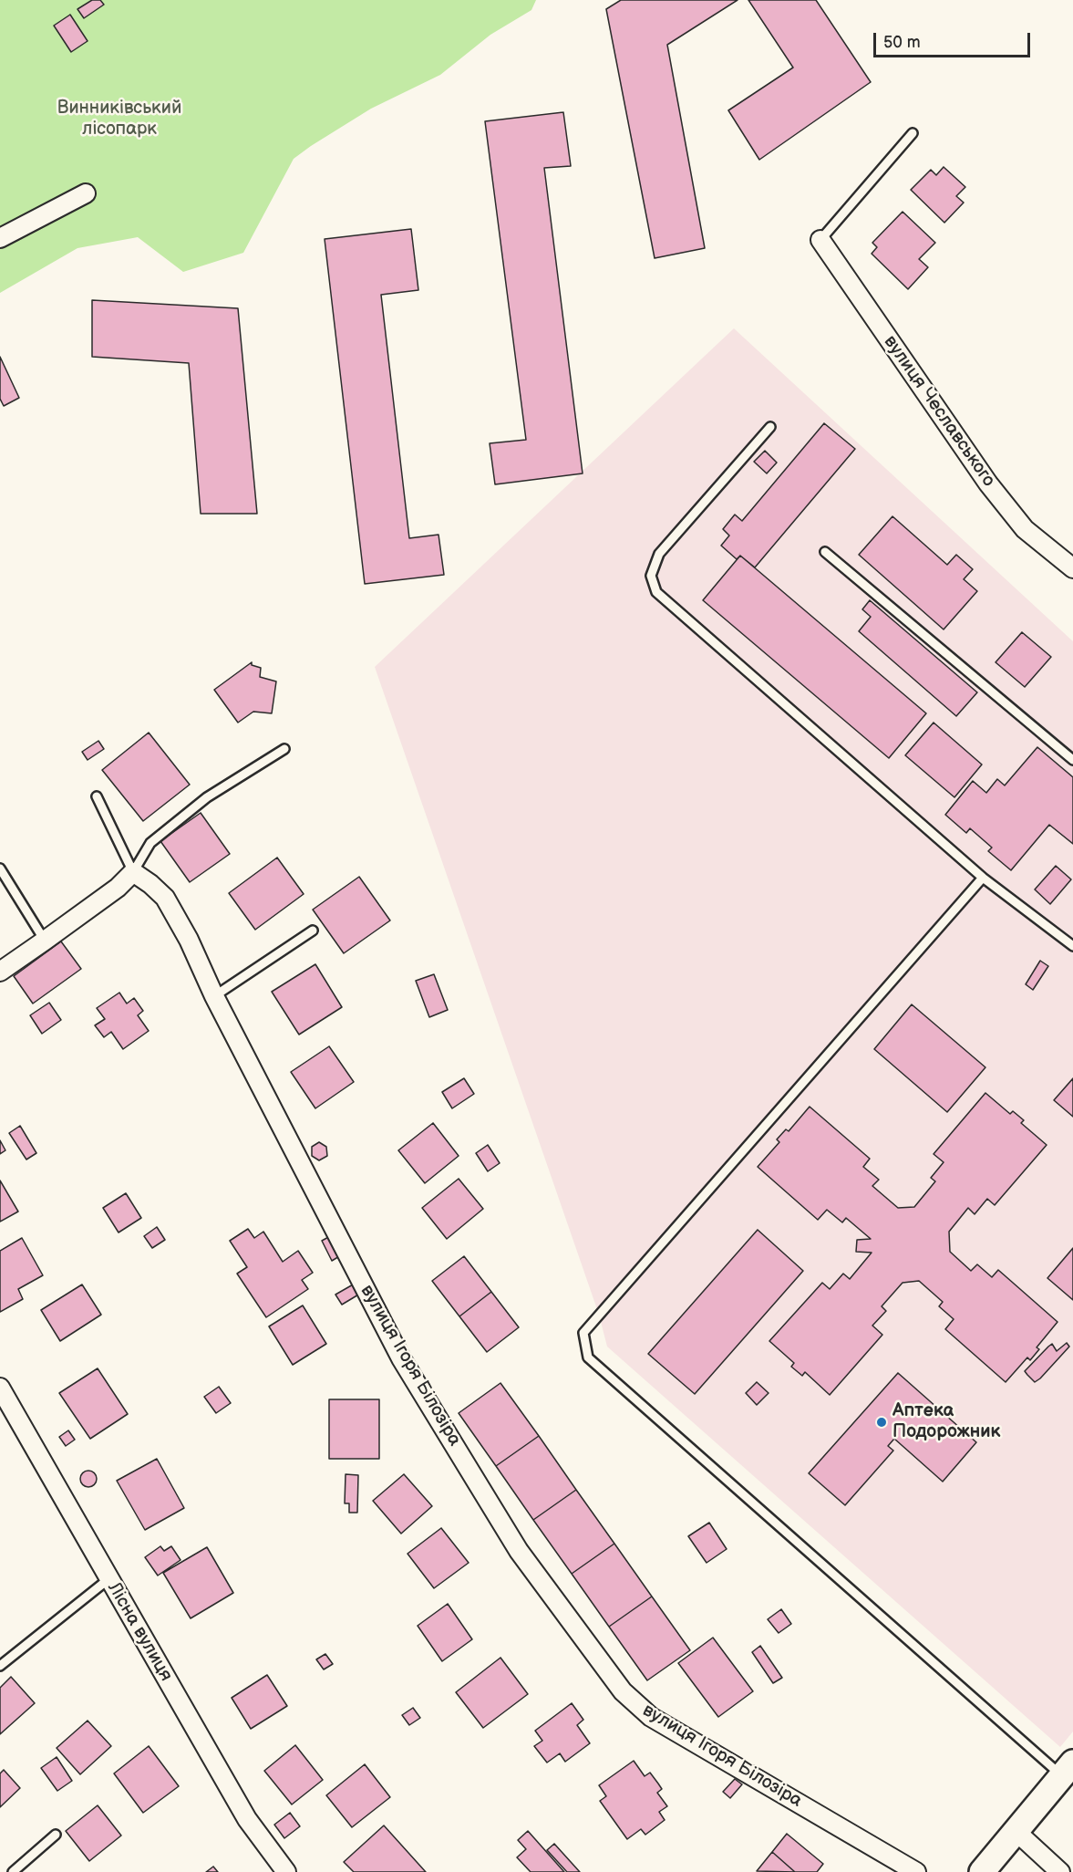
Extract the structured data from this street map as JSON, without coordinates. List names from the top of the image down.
{
  "streets": {
    "street": ["вулиця Чеславського", "вулиця Ігоря Білозіра", "Лісна вулиця"]
  },
  "parks": ["Винниківський лісопарк"],
  "places": ["Аптека Подорожник"],
  "scale_bar": "50 m"
}
